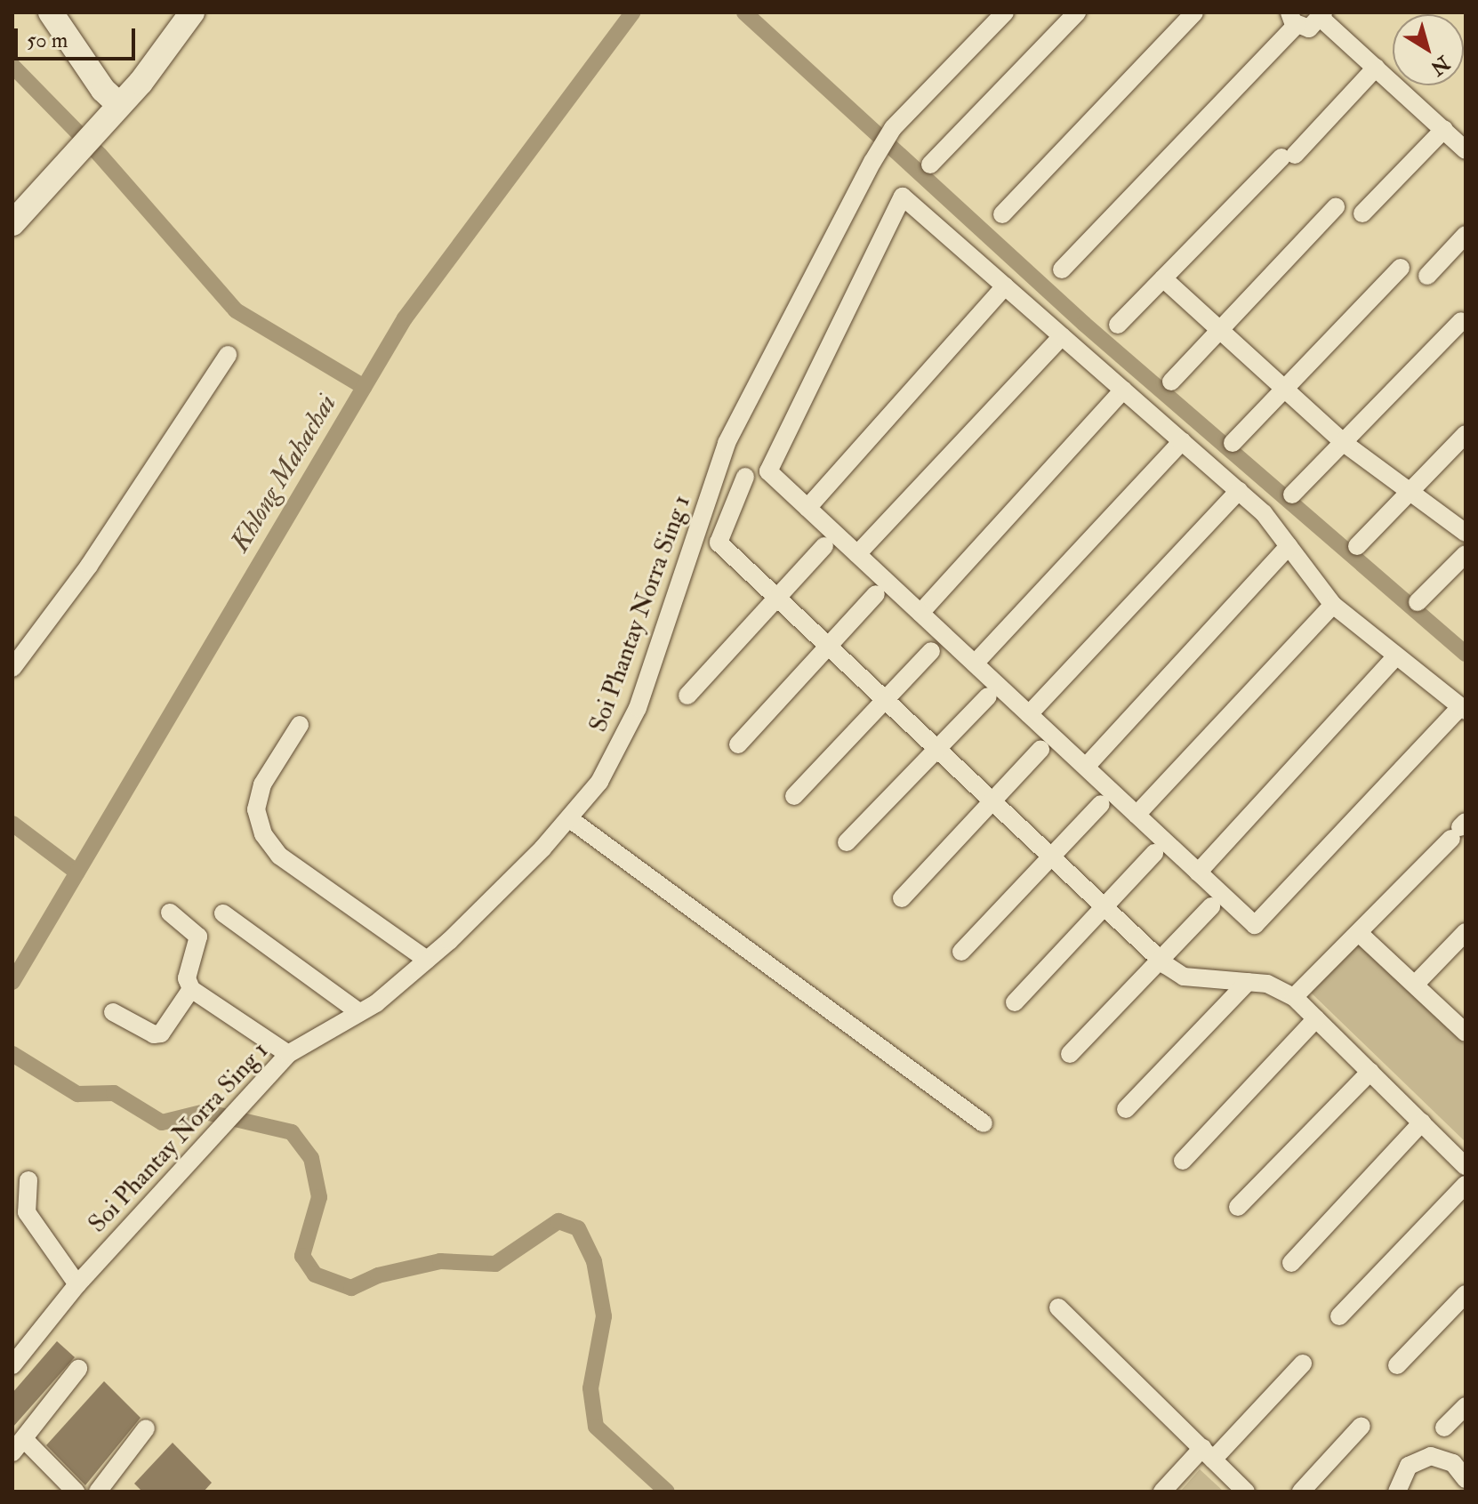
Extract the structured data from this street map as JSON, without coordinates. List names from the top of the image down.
{
  "streets": {
    "street": ["Soi Phantay Norra Sing 1"]
  },
  "water": ["Khlong Mahachai"],
  "scale_bar": "50 m",
  "north": "bottom right"
}
